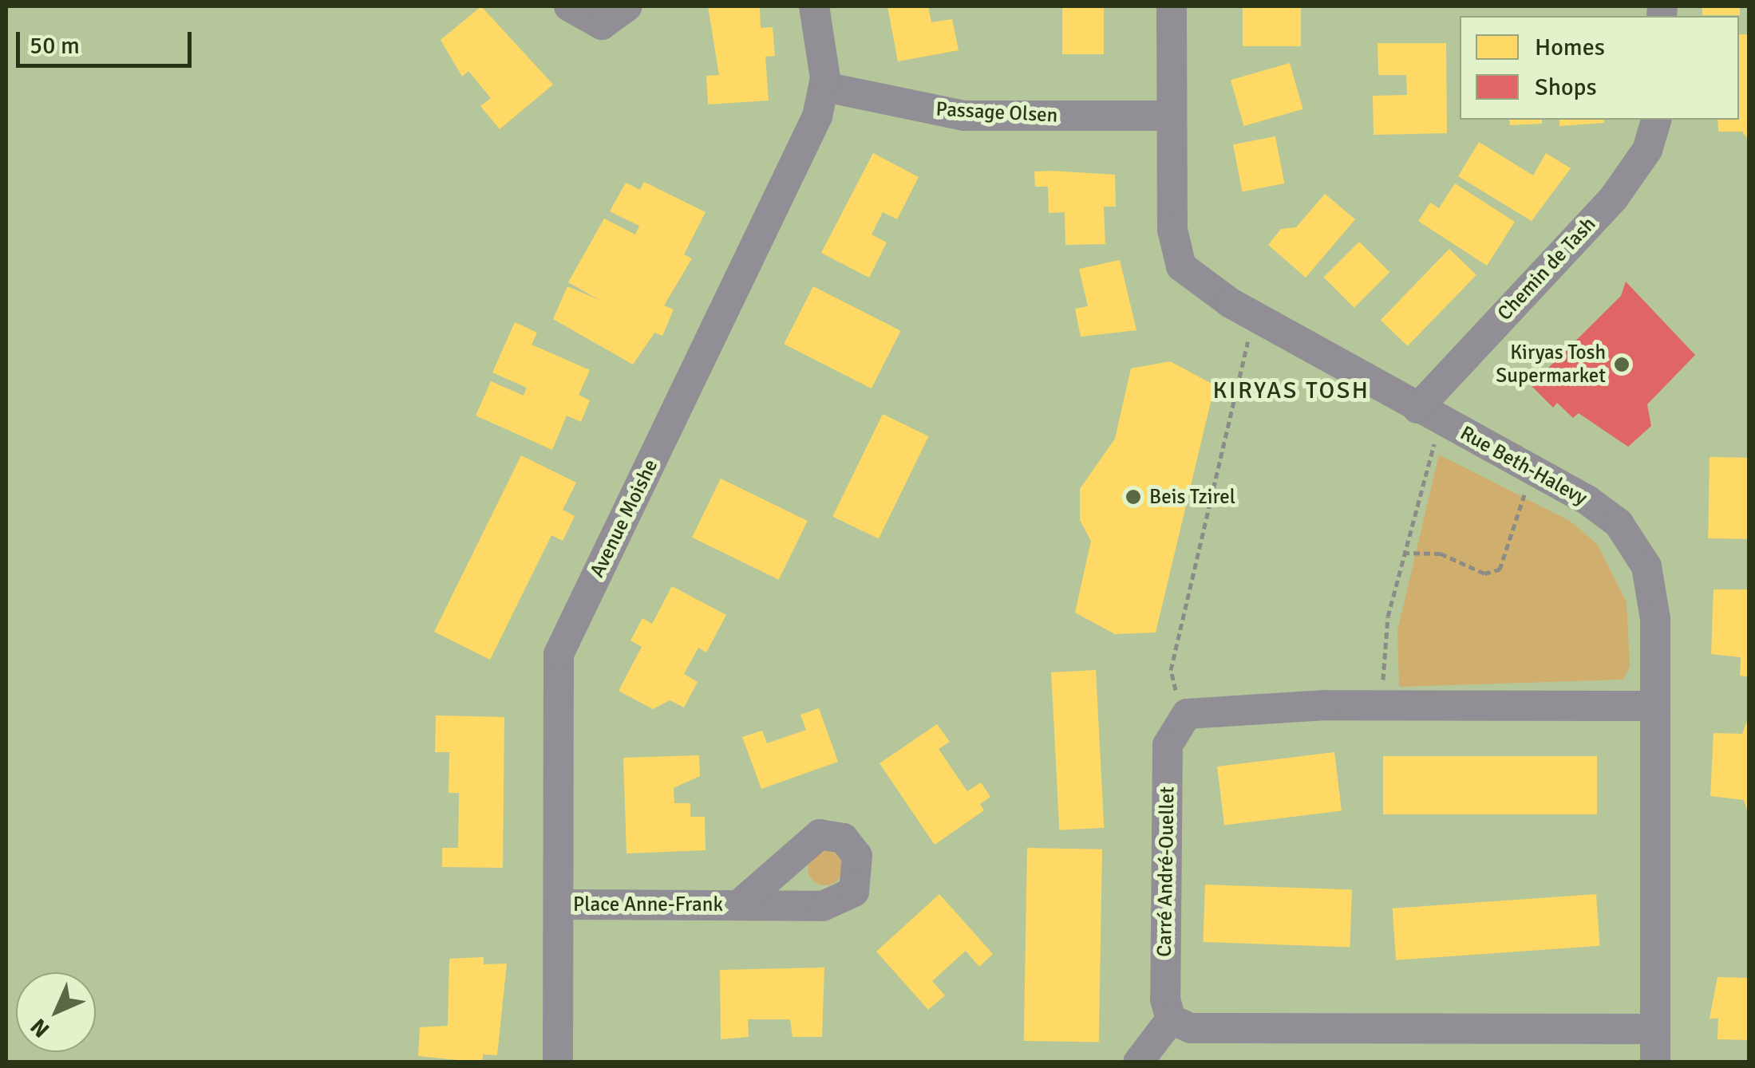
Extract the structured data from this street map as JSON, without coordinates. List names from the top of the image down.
{
  "streets": {
    "street": [
      "Passage Olsen",
      "Chemin de Tash",
      "Rue Beth-Halevy",
      "Avenue Moishe",
      "Carré André-Ouellet",
      "Place Anne-Frank"
    ]
  },
  "crossings": [
    ["Passage Olsen", "Rue Beth-Halevy"],
    ["Passage Olsen", "Avenue Moishe"],
    ["Chemin de Tash", "Rue Beth-Halevy"],
    ["Rue Beth-Halevy", "Carré André-Ouellet"],
    ["Avenue Moishe", "Place Anne-Frank"]
  ],
  "districts": ["KIRYAS TOSH"],
  "places": ["Kiryas Tosh Supermarket", "Beis Tzirel"],
  "legend": ["Homes", "Shops"],
  "scale_bar": "50 m",
  "north": "bottom left"
}
